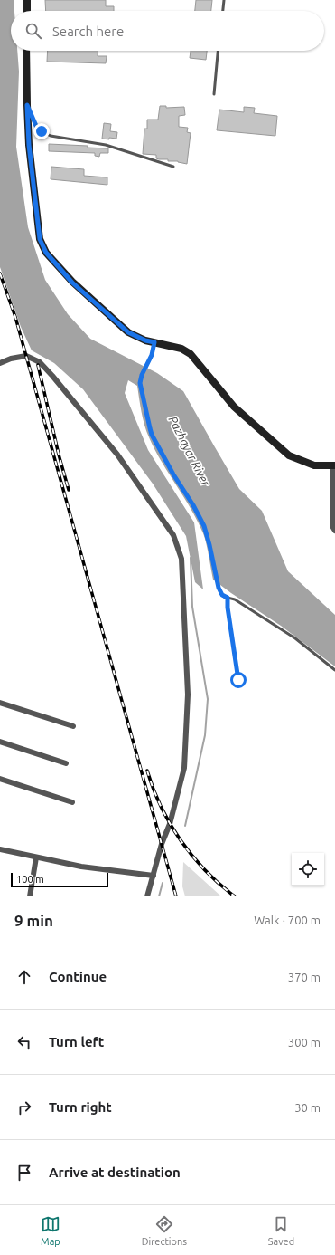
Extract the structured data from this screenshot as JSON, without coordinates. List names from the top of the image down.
{
  "water": ["Pazhayar River"],
  "scale_bar": "100 m",
  "page": {
    "search": "Search here",
    "scale": "100 m",
    "heading": ["9 min", "Walk · 700 m"],
    "list": [
      ["Continue", "370 m"],
      ["Turn left", "300 m"],
      ["Turn right", "30 m"],
      "Arrive at destination"
    ],
    "nav": ["Map", "Directions", "Saved"]
  }
}
